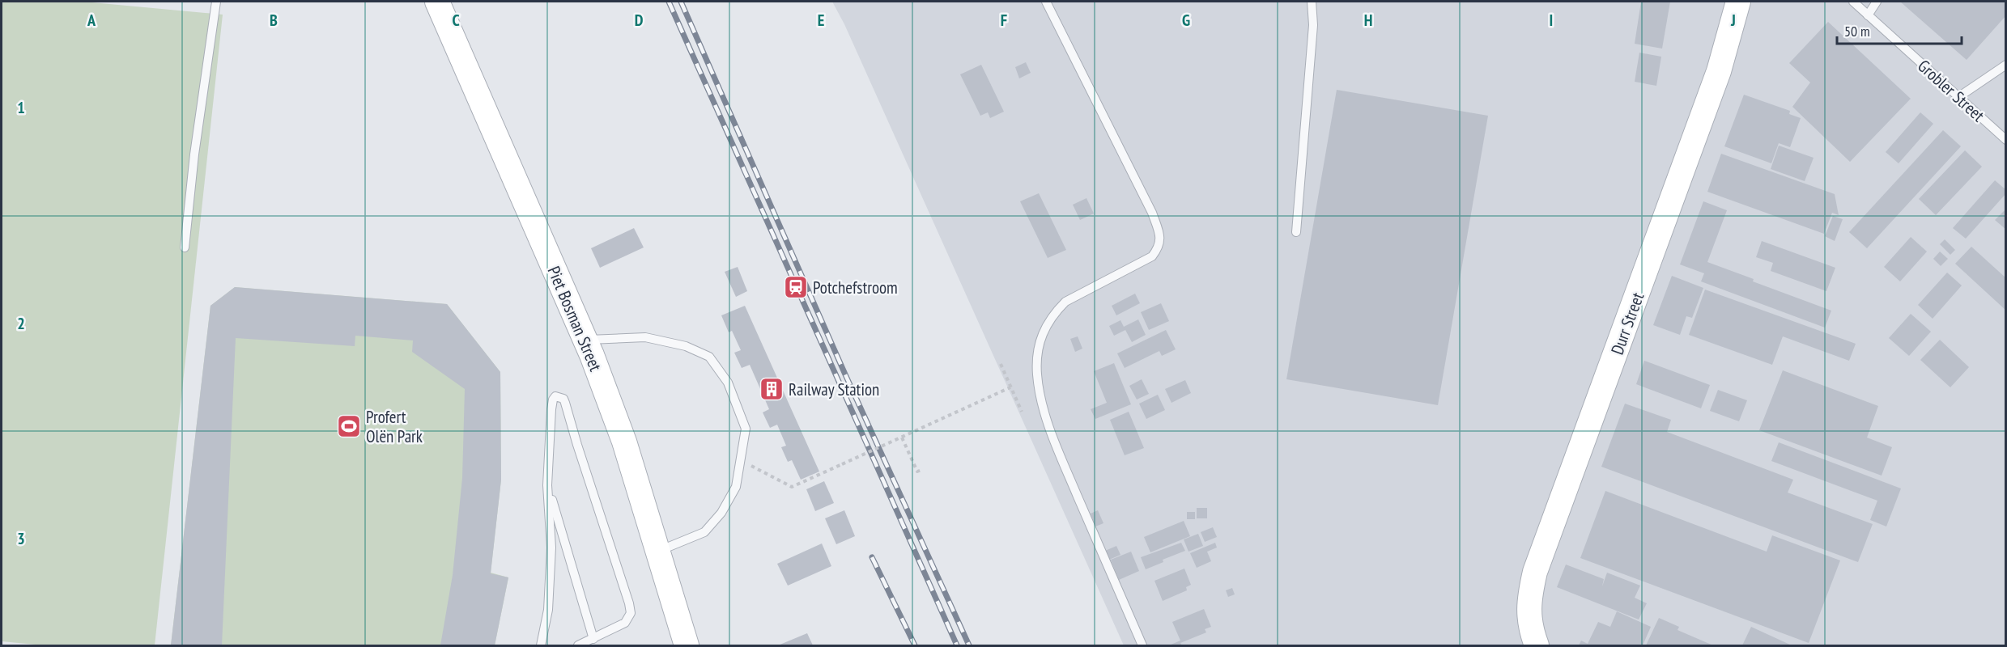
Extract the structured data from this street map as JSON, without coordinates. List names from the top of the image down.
{
  "streets": {
    "street": ["Piet Bosman Street", "Durr Street"],
    "lane": ["Grobler Street"]
  },
  "places": {
    "station": ["Potchefstroom"],
    "building": ["Railway Station"],
    "sports": ["Profert Olën Park"]
  },
  "scale_bar": "50 m",
  "grid": {
    "columns": [
      "A",
      "B",
      "C",
      "D",
      "E",
      "F",
      "G",
      "H",
      "I",
      "J"
    ],
    "rows": ["1", "2", "3"]
  }
}
